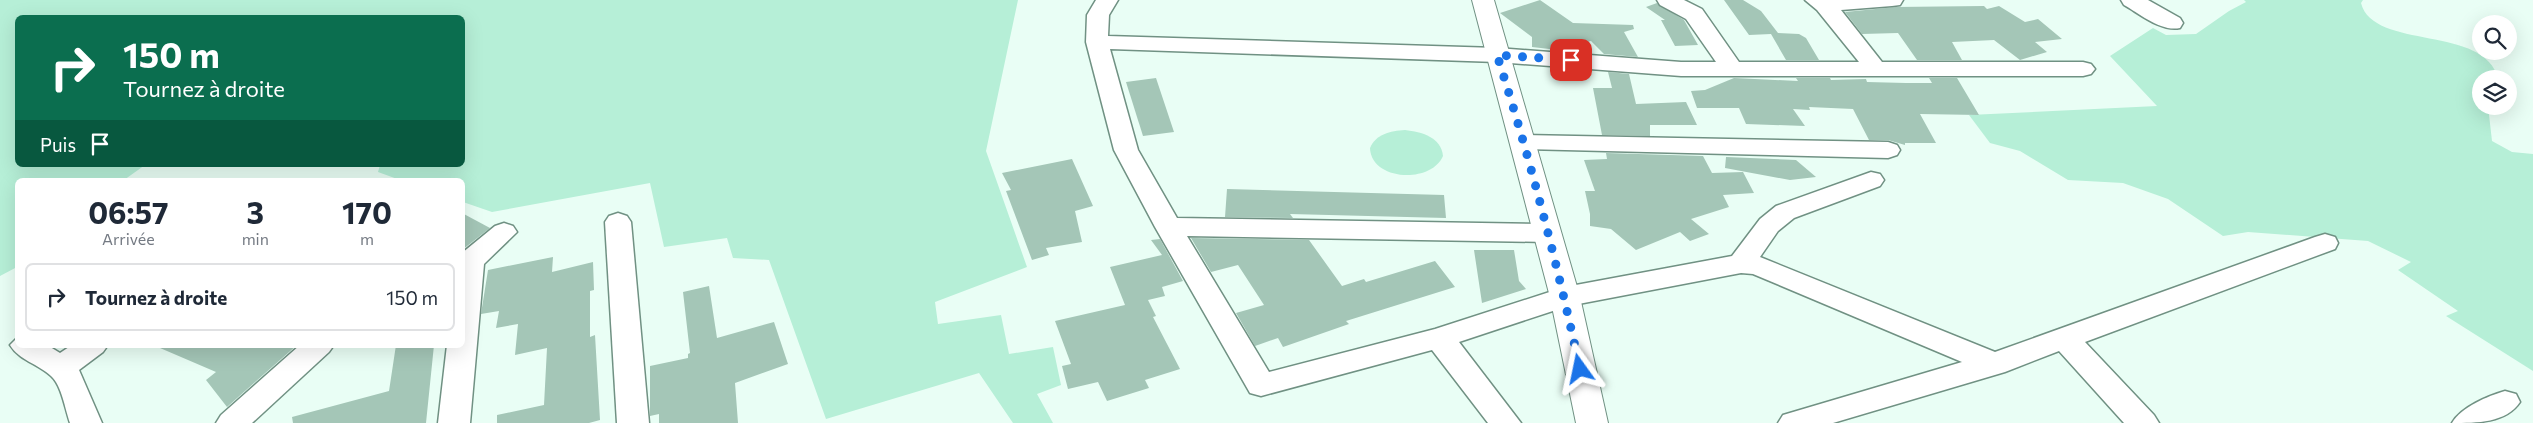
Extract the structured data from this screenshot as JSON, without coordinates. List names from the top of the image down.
{
  "page": {
    "turn": ["150 m", "Tournez à droite"],
    "then": "Puis",
    "eta": [
      "06:57",
      "Arrivée",
      "3",
      "min",
      "170",
      "m"
    ],
    "list": [
      {
        "name": "Tournez à droite",
        "value": "150 m"
      }
    ]
  }
}
